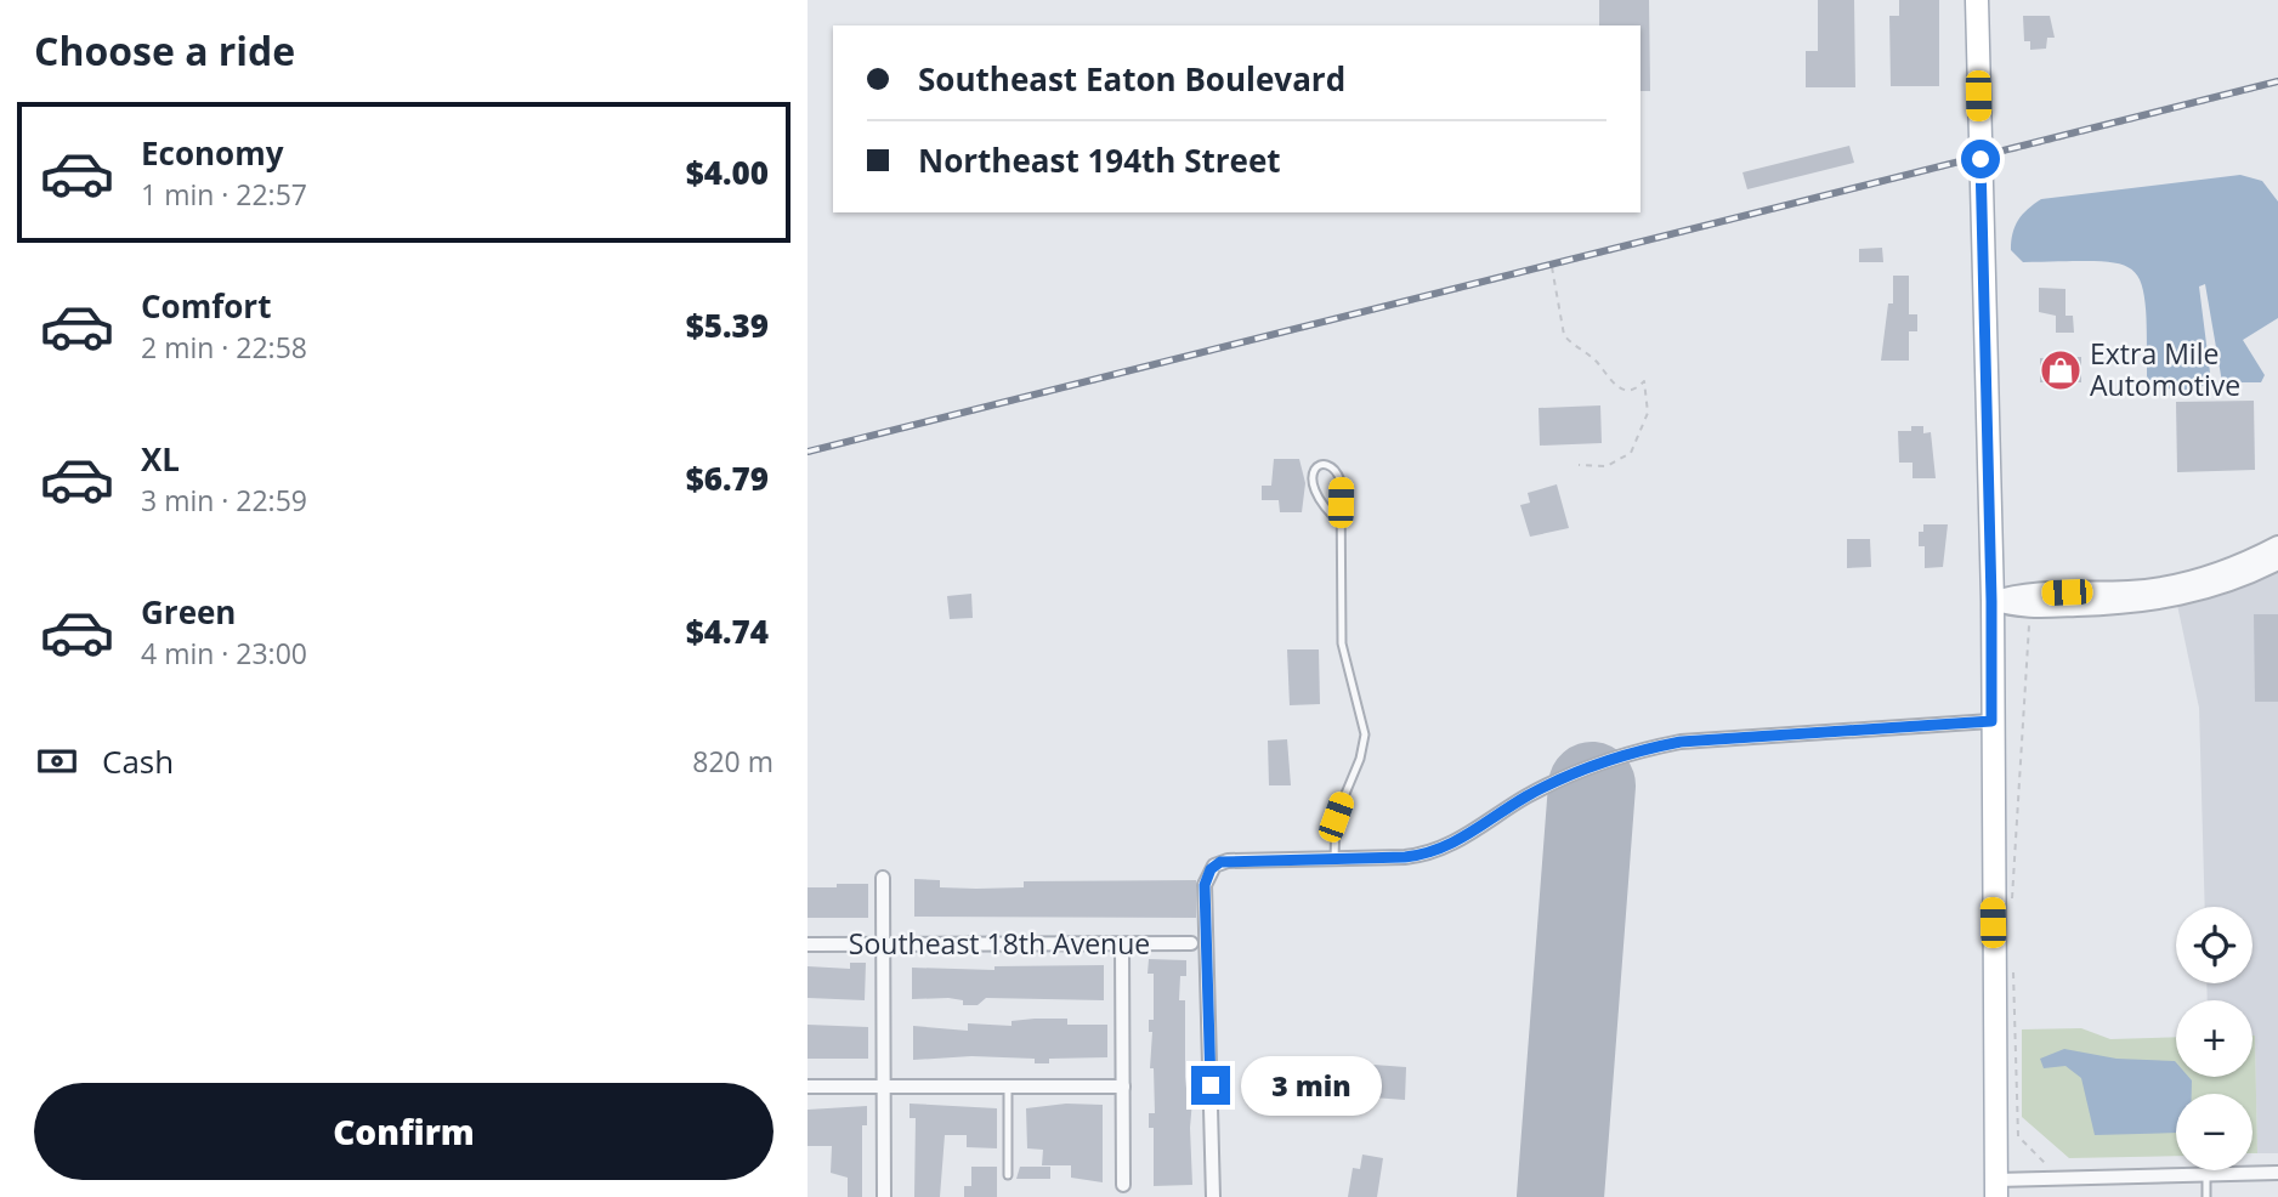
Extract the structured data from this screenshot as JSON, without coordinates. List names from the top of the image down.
{
  "streets": {
    "street": ["Southeast 18th Avenue"]
  },
  "places": {
    "shop": ["Extra Mile Automotive"]
  },
  "page": {
    "heading": "Choose a ride",
    "banner": ["Southeast Eaton Boulevard", "Northeast 194th Street"],
    "list": [
      {
        "name": "Economy",
        "note": "1 min · 22:57",
        "value": "$4.00"
      },
      {
        "name": "Comfort",
        "note": "2 min · 22:58",
        "value": "$5.39"
      },
      {
        "name": "XL",
        "note": "3 min · 22:59",
        "value": "$6.79"
      },
      {
        "name": "Green",
        "note": "4 min · 23:00",
        "value": "$4.74"
      }
    ],
    "pay": ["Cash", "820 m"],
    "map_buttons": ["+", "−"],
    "bubble": "3 min",
    "buttons": "Confirm"
  }
}
